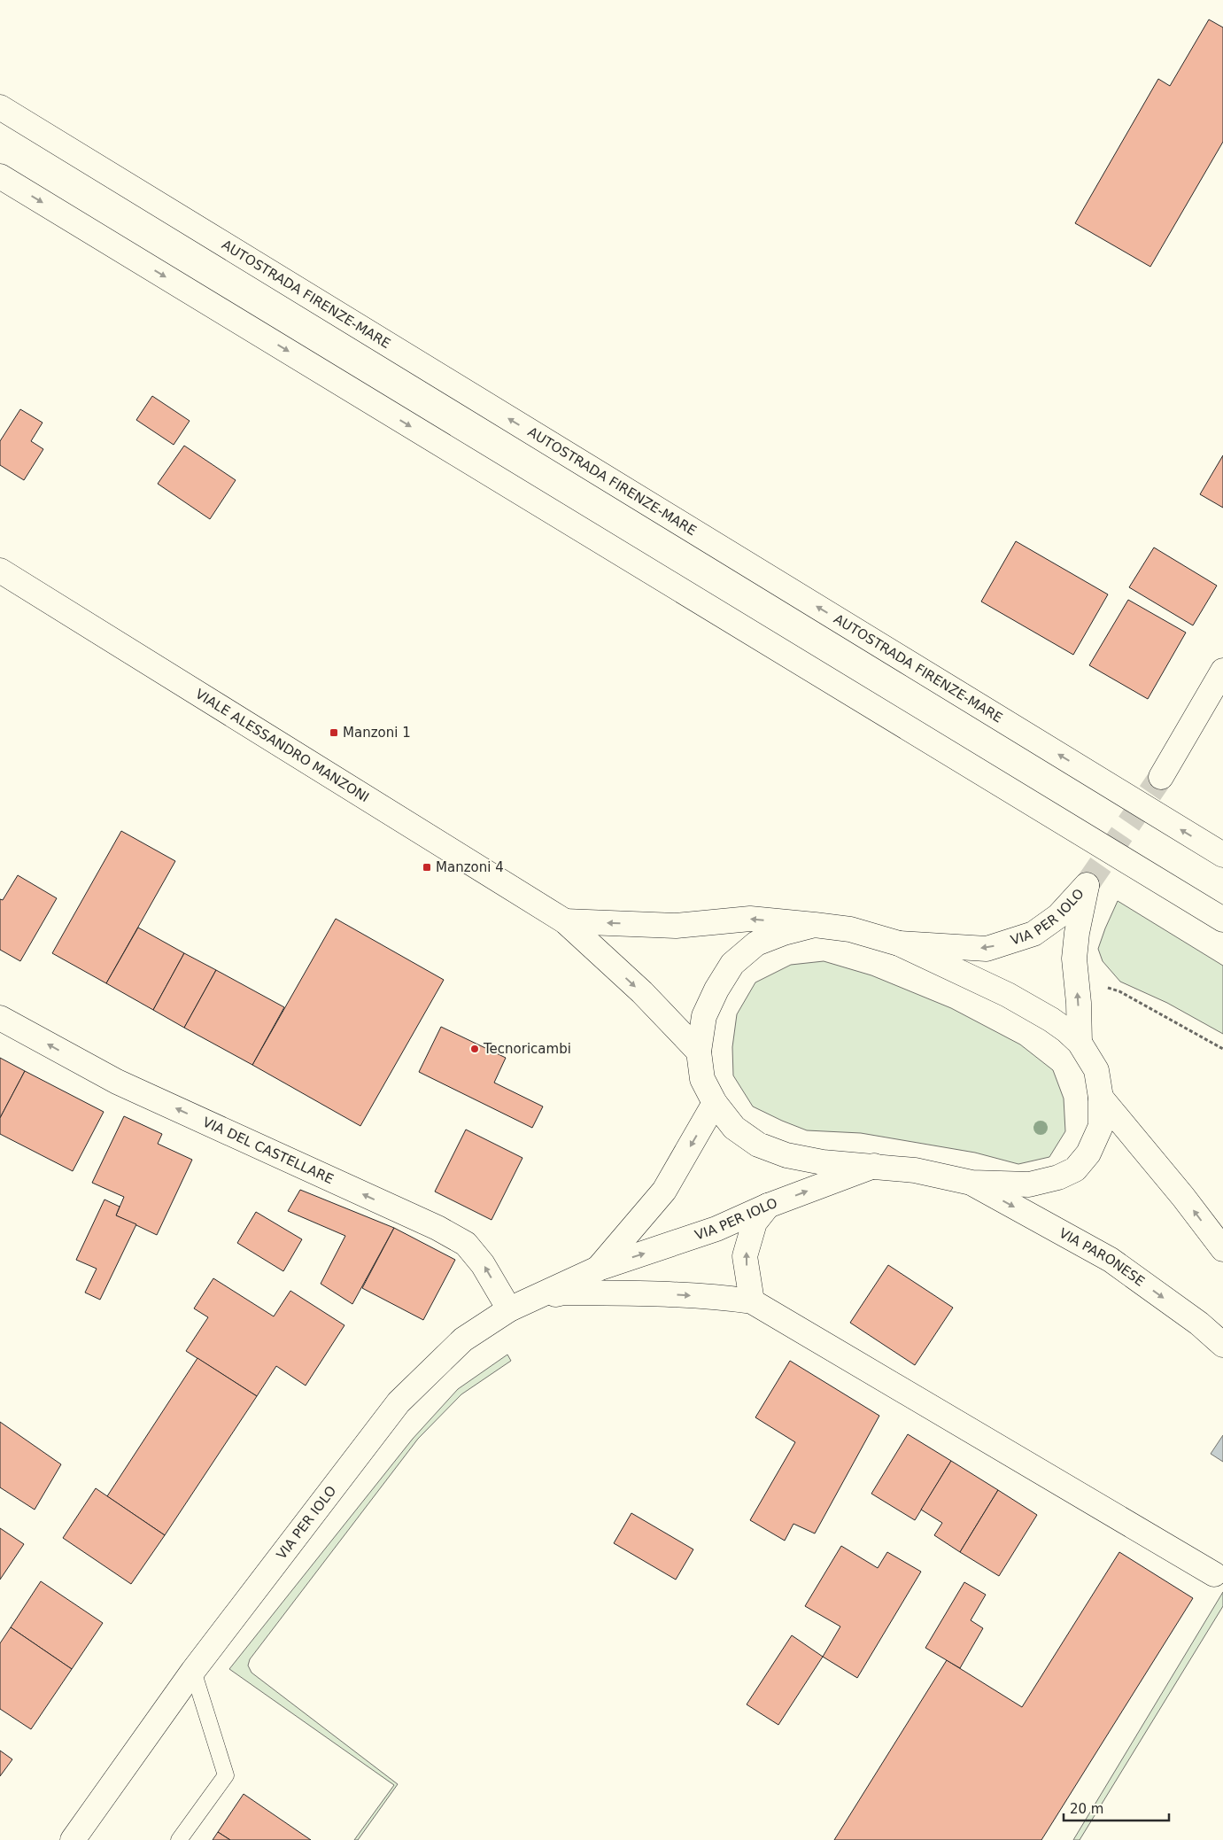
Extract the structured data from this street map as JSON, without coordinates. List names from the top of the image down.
{
  "streets": {
    "main road": [
      "AUTOSTRADA FIRENZE-MARE",
      "VIALE ALESSANDRO MANZONI",
      "VIA PER IOLO",
      "VIA DEL CASTELLARE",
      "VIA PARONESE"
    ]
  },
  "crossings": [
    ["VIA PER IOLO", "VIA DEL CASTELLARE"]
  ],
  "one_way": ["VIA DEL CASTELLARE"],
  "places": {
    "transit": ["Manzoni 1", "Manzoni 4"],
    "other": ["Tecnoricambi"]
  },
  "scale_bar": "20 m"
}
